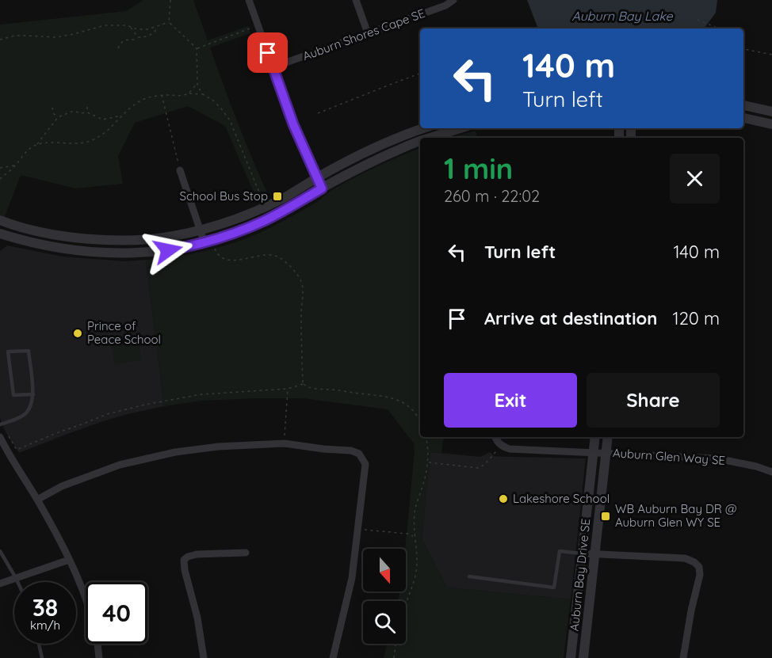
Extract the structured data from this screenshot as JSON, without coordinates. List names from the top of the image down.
{
  "streets": {
    "street": ["Auburn Shores Cape SE", "Auburn Glen Way SE", "Auburn Bay Drive SE"]
  },
  "crossings": [
    ["Auburn Glen Way SE", "Auburn Bay Drive SE"]
  ],
  "water": ["Auburn Bay Lake"],
  "places": {
    "transit": ["School Bus Stop", "WB Auburn Bay DR @ Auburn Glen WY SE"],
    "other": ["Prince of Peace School", "Lakeshore School"]
  },
  "north": "bottom",
  "page": {
    "turn": ["140 m", "Turn left"],
    "heading": ["1 min", "260 m · 22:02"],
    "list": [
      {
        "name": "Turn left",
        "value": "140 m"
      },
      {
        "name": "Arrive at destination",
        "value": "120 m"
      }
    ],
    "buttons": ["Exit", "Share"],
    "speed": "38 km/h",
    "limit": "40"
  }
}
